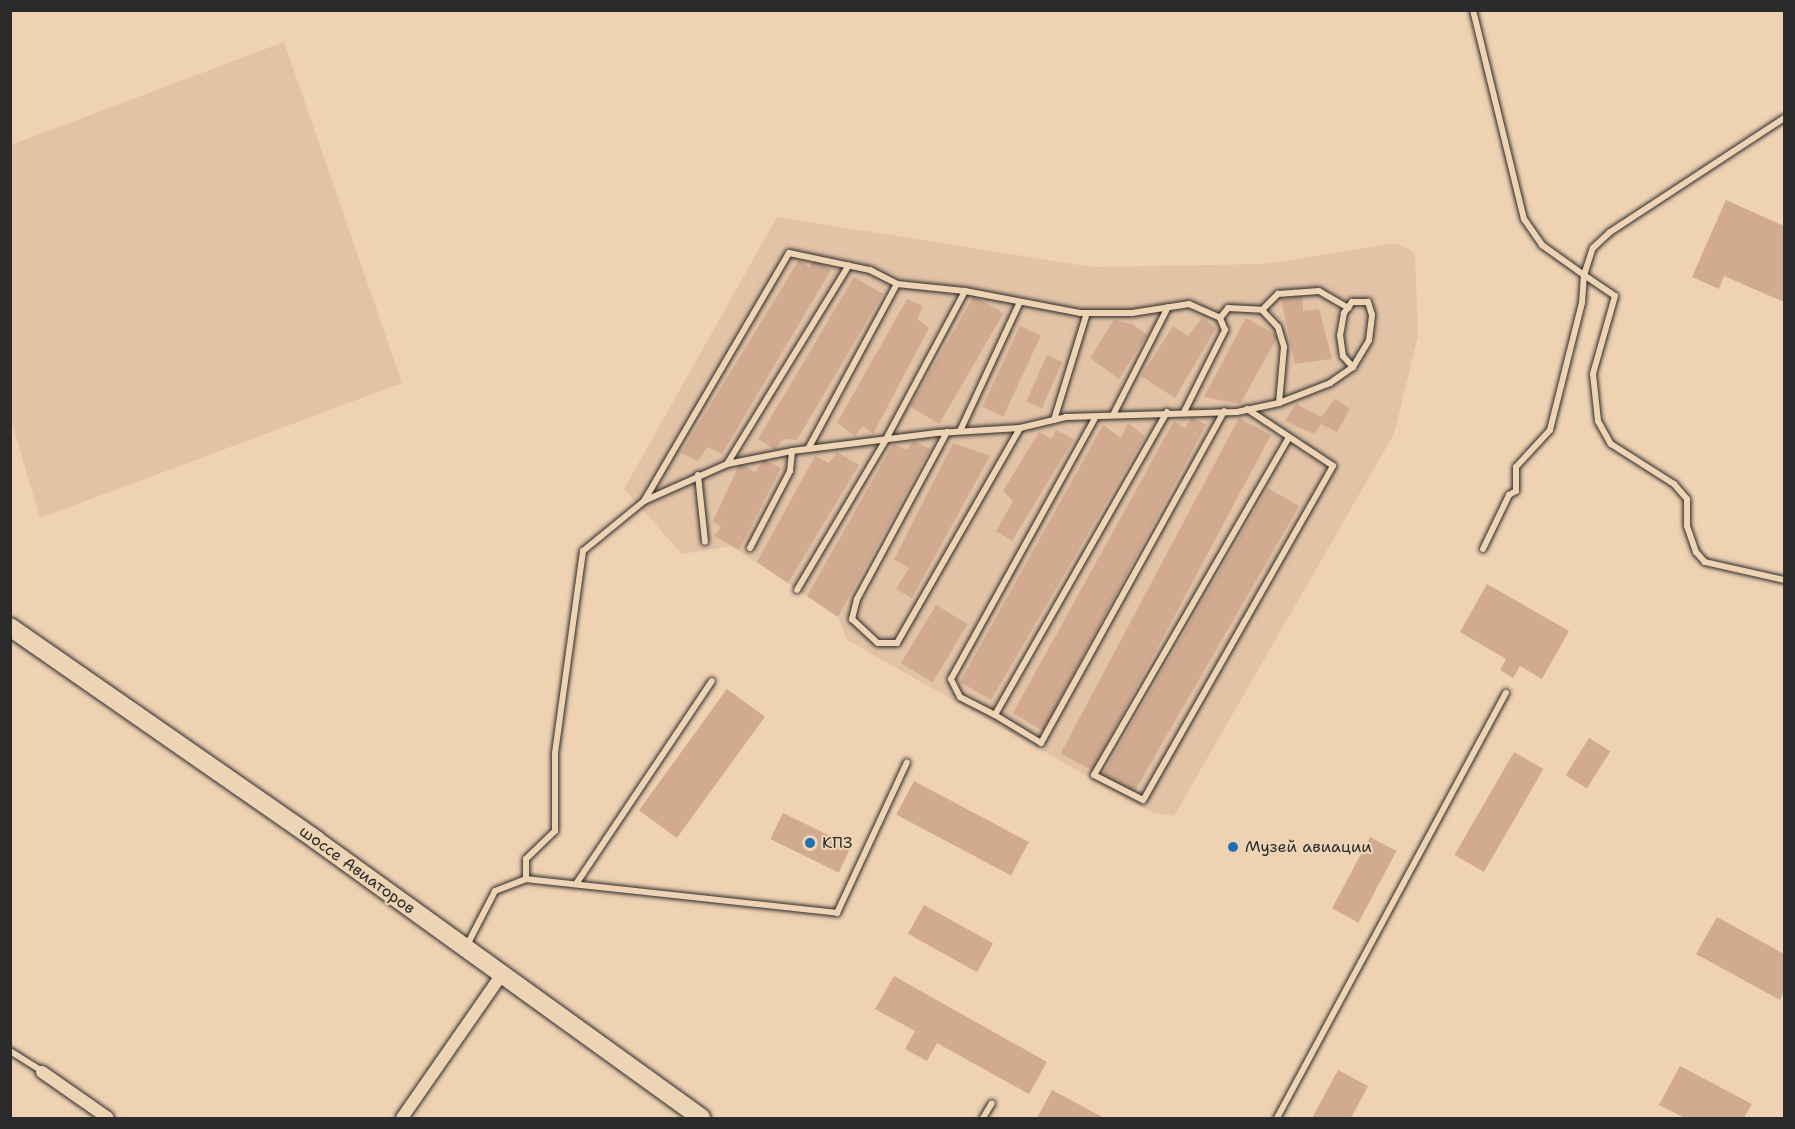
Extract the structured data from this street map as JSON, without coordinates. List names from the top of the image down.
{
  "streets": {
    "street": ["шоссе Авиаторов"]
  },
  "places": ["КПЗ", "Музей авиации"]
}
